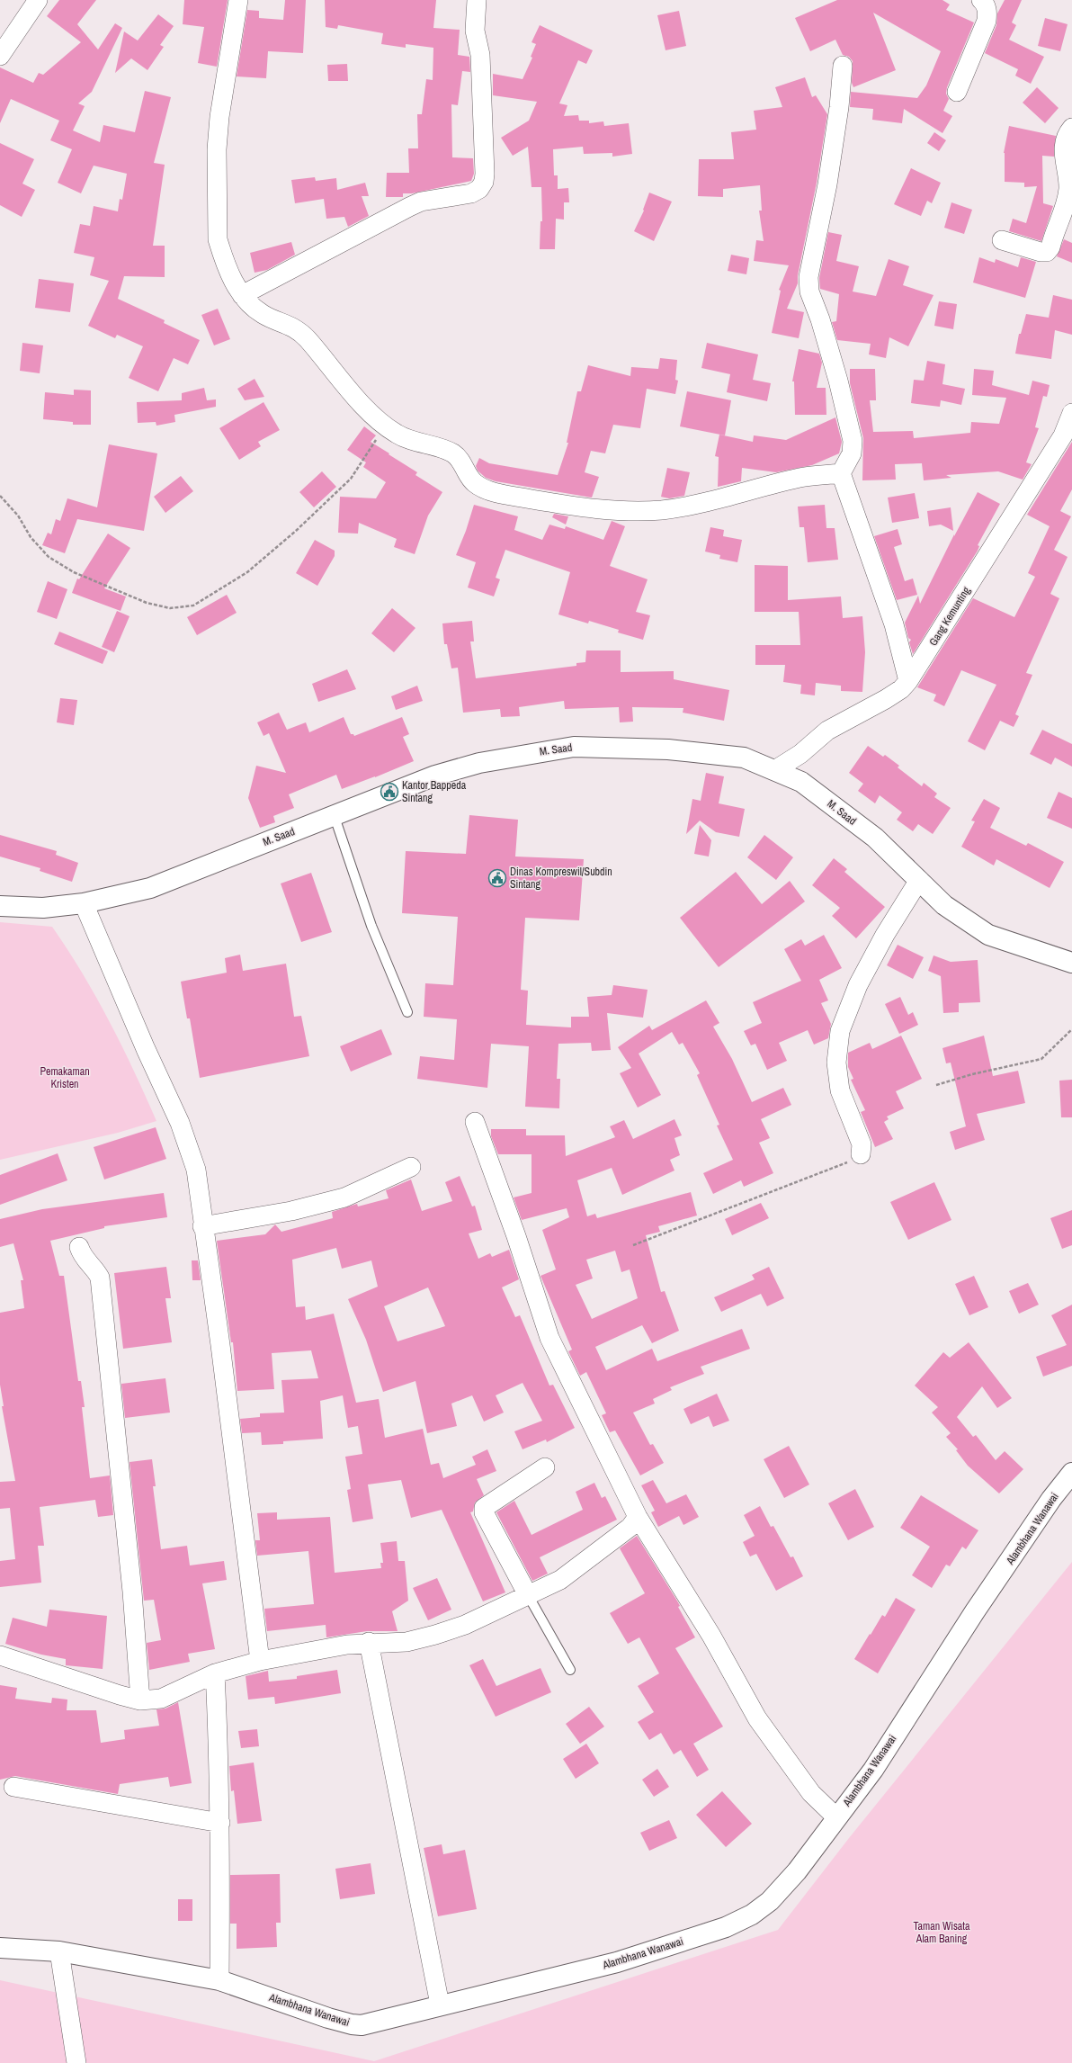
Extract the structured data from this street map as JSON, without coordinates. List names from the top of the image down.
{
  "streets": {
    "street": ["Gang Kemunting", "M. Saad", "Alambhana Wanawai"]
  },
  "crossings": [
    ["Gang Kemunting", "M. Saad"]
  ],
  "parks": ["Pemakaman Kristen", "Taman Wisata Alam Baning"],
  "places": {
    "public building": ["Kantor Bappeda Sintang", "Dinas Kompreswil/Subdin Sintang"]
  }
}
